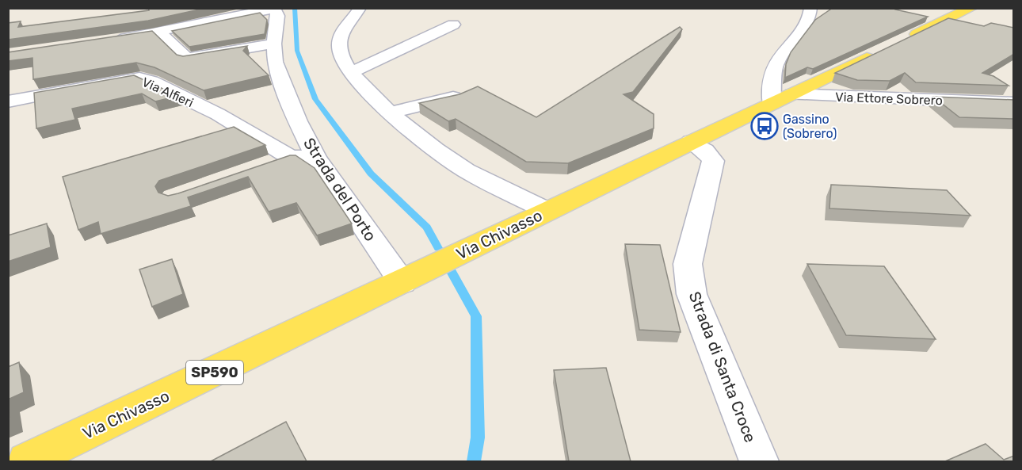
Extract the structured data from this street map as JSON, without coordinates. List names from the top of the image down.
{
  "streets": {
    "main road": ["Via Chivasso", "SP590"],
    "street": [
      "Via Alfieri",
      "Via Ettore Sobrero",
      "Strada del Porto",
      "Strada di Santa Croce"
    ]
  },
  "crossings": [
    ["Via Alfieri", "Strada del Porto"],
    ["Via Ettore Sobrero", "Via Chivasso"],
    ["Strada del Porto", "Via Chivasso"],
    ["Via Chivasso", "Strada di Santa Croce"]
  ],
  "places": {
    "bus stop": ["Gassino (Sobrero)"]
  }
}
